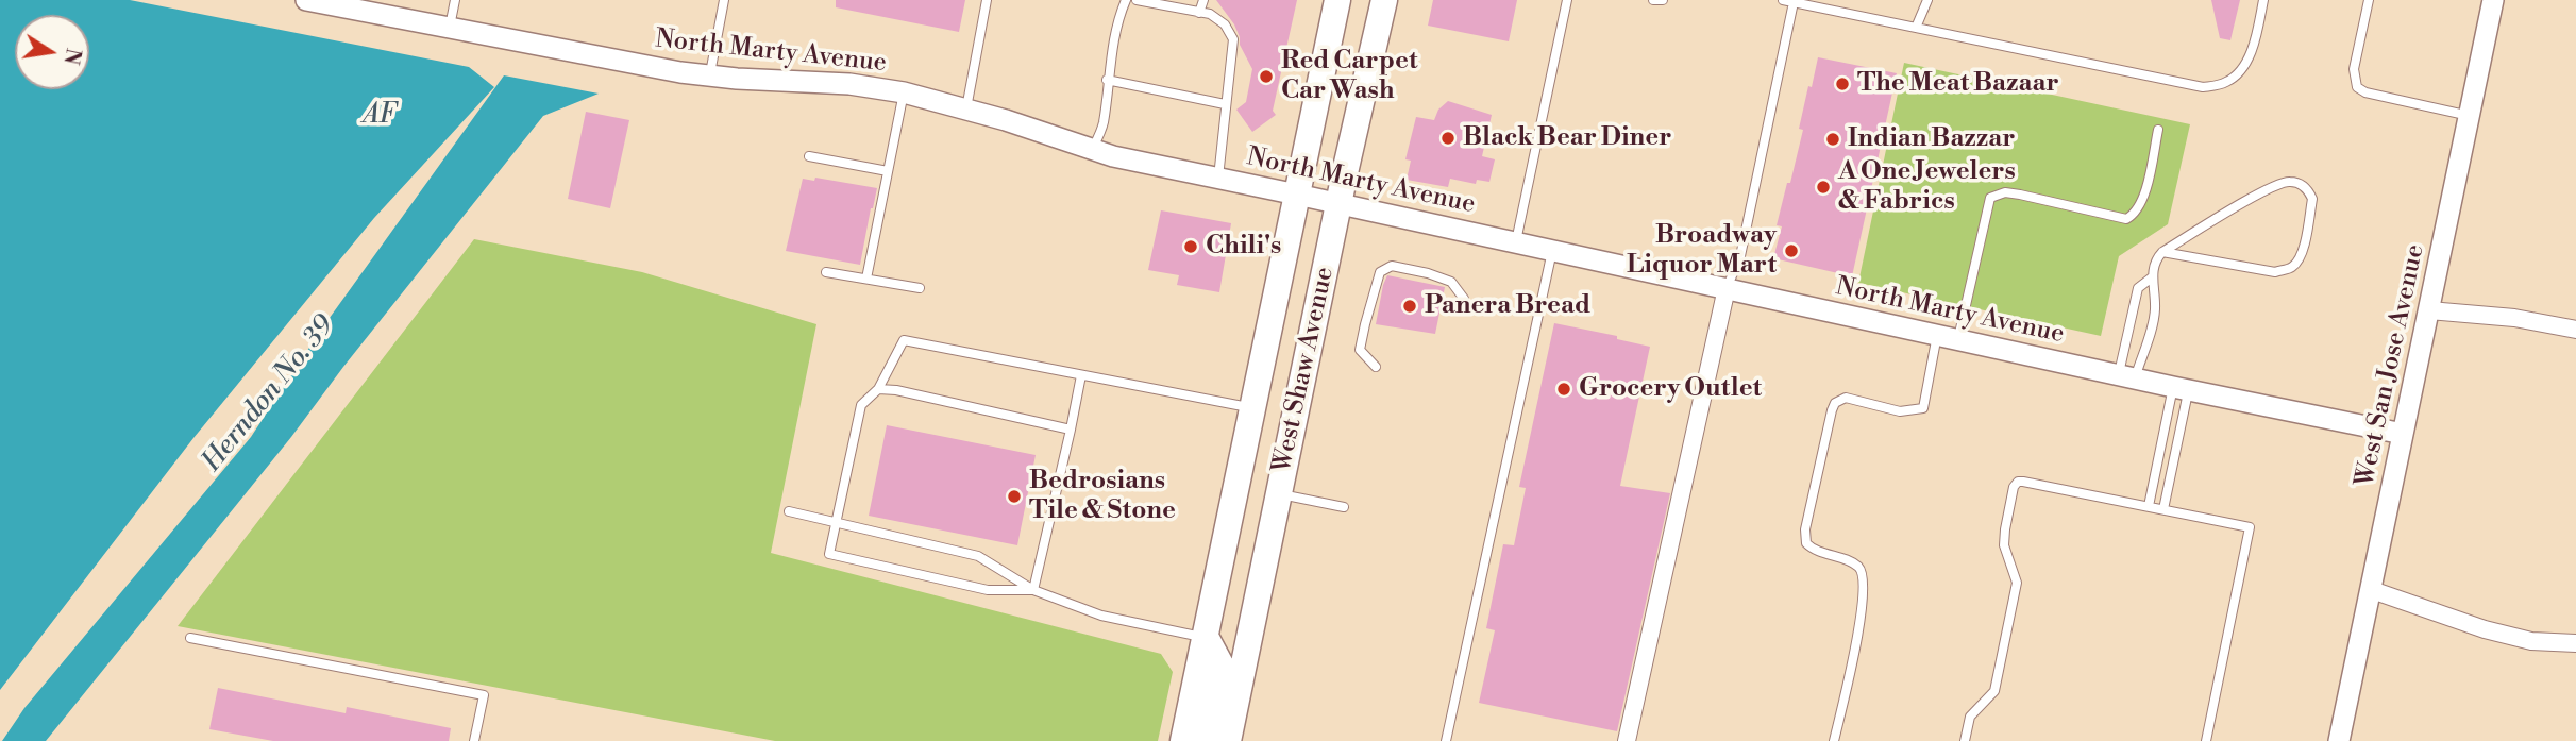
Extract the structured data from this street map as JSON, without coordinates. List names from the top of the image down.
{
  "streets": {
    "main road": ["West Shaw Avenue"],
    "street": ["North Marty Avenue", "West San Jose Avenue"]
  },
  "crossings": [
    ["North Marty Avenue", "West San Jose Avenue"],
    ["North Marty Avenue", "West Shaw Avenue"]
  ],
  "water": ["AF", "Herndon No. 39"],
  "places": [
    "Red Carpet Car Wash",
    "The Meat Bazaar",
    "Black Bear Diner",
    "Indian Bazzar",
    "A One Jewelers & Fabrics",
    "Chili's",
    "Broadway Liquor Mart",
    "Panera Bread",
    "Grocery Outlet",
    "Bedrosians Tile & Stone"
  ],
  "north": "right"
}
